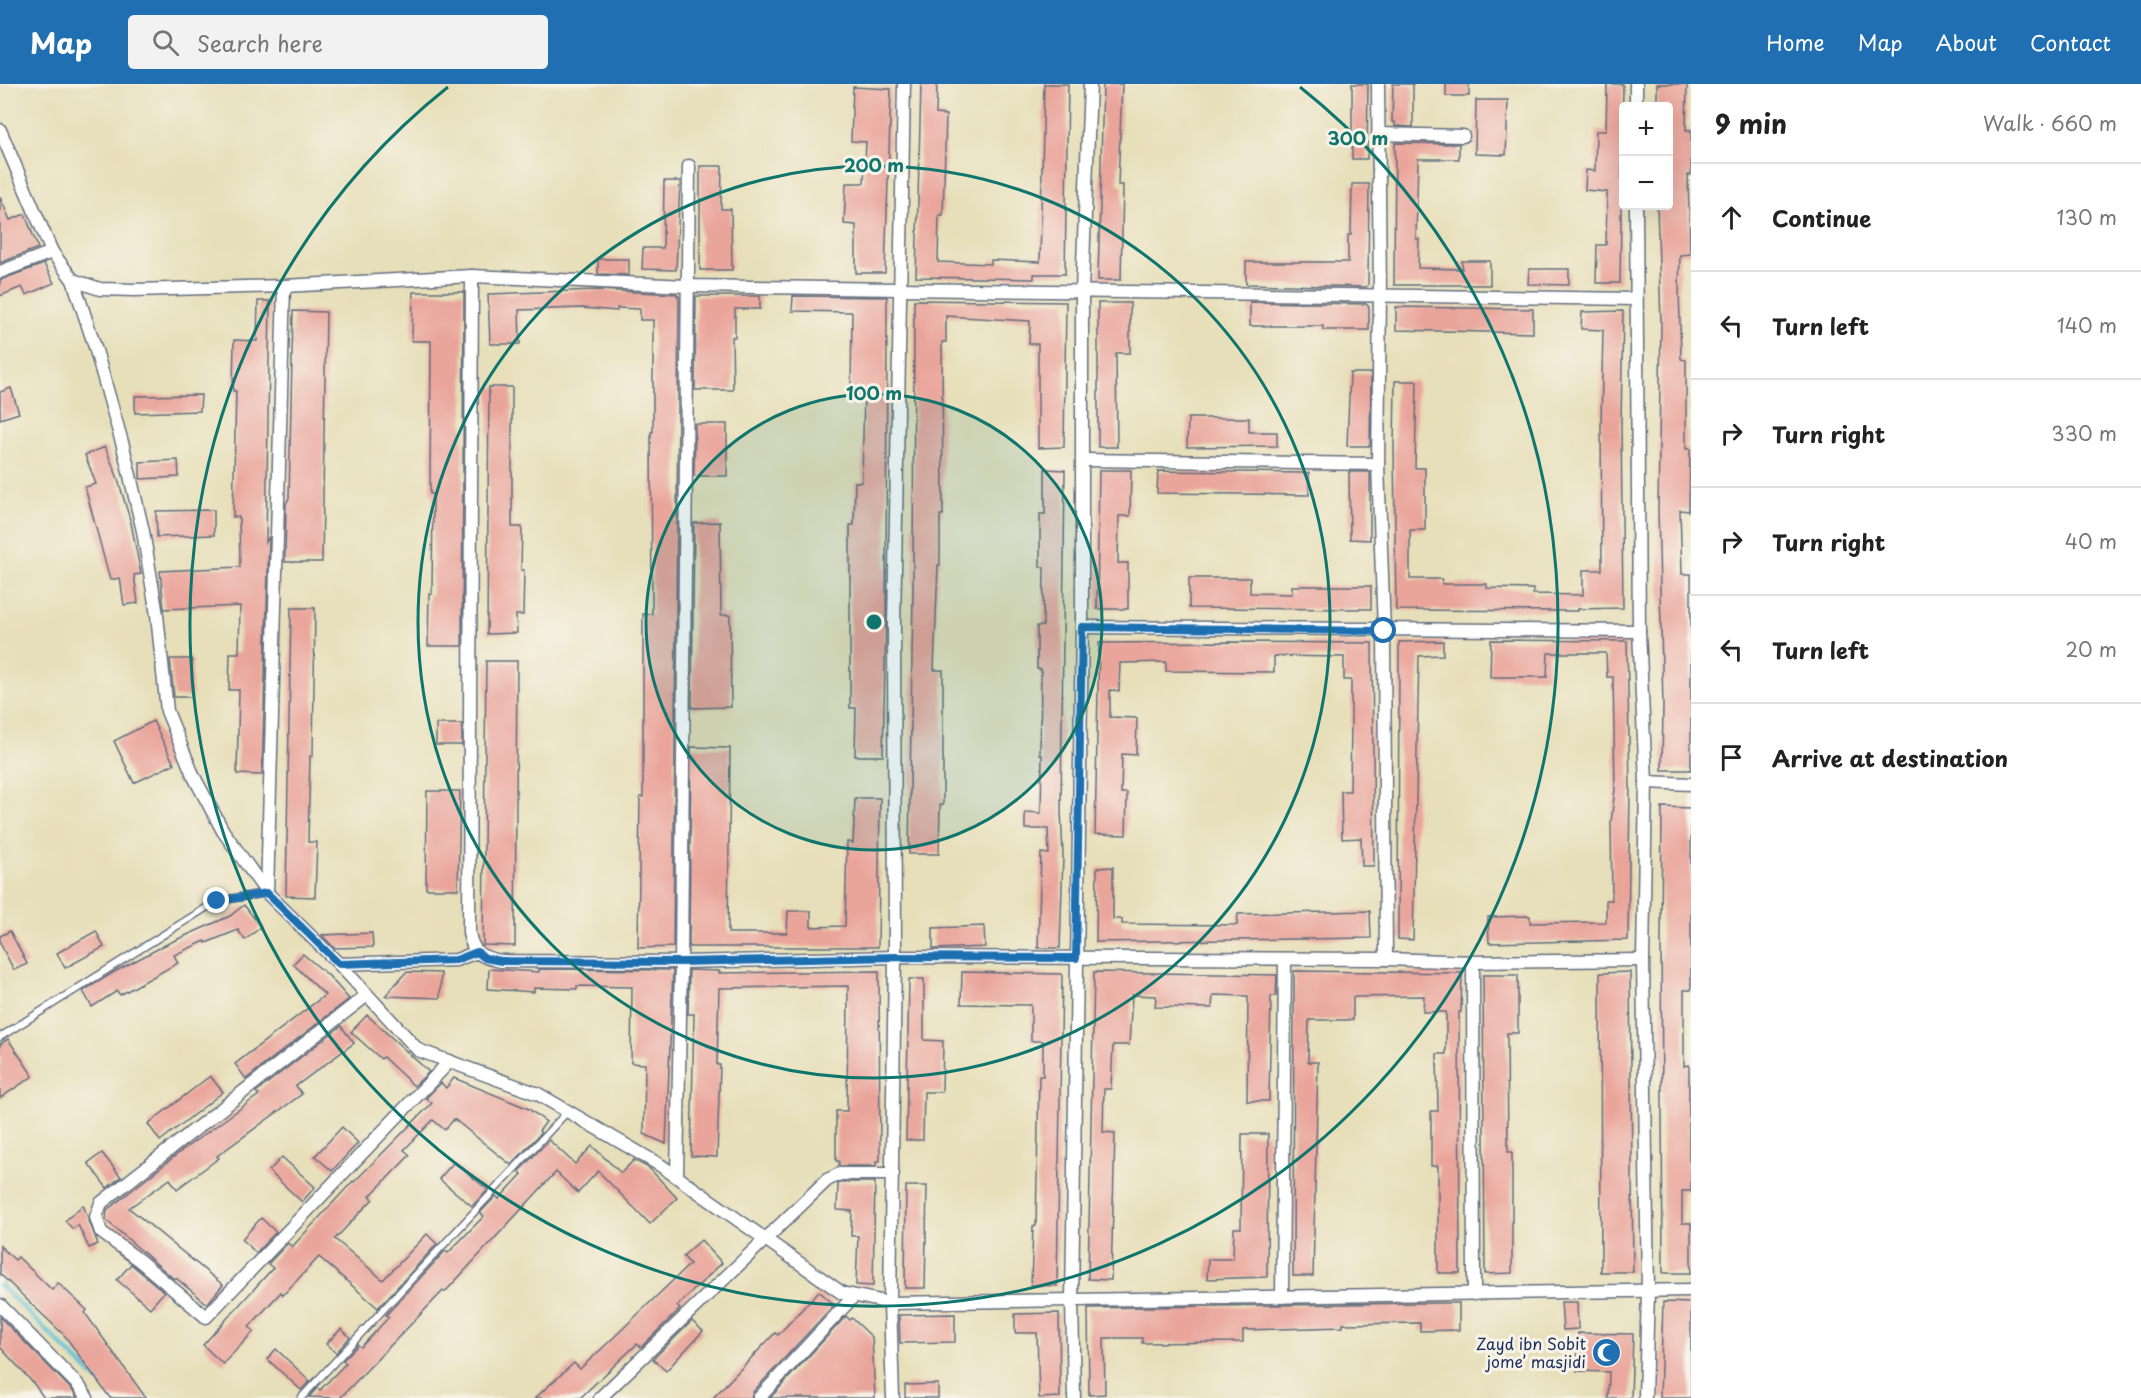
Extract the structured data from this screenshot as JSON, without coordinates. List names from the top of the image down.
{
  "places": {
    "mosque": ["Zayd ibn Sobit jome’ masjidi"]
  },
  "page": {
    "header": "Map",
    "search": "Search here",
    "nav": [
      "Home",
      "Map",
      "About",
      "Contact"
    ],
    "heading": ["9 min", "Walk · 660 m"],
    "map_buttons": ["+", "−"],
    "list": [
      ["Continue", "130 m"],
      ["Turn left", "140 m"],
      ["Turn right", "330 m"],
      ["Turn right", "40 m"],
      ["Turn left", "20 m"],
      "Arrive at destination"
    ]
  },
  "rings": ["300 m", "200 m", "100 m"]
}
